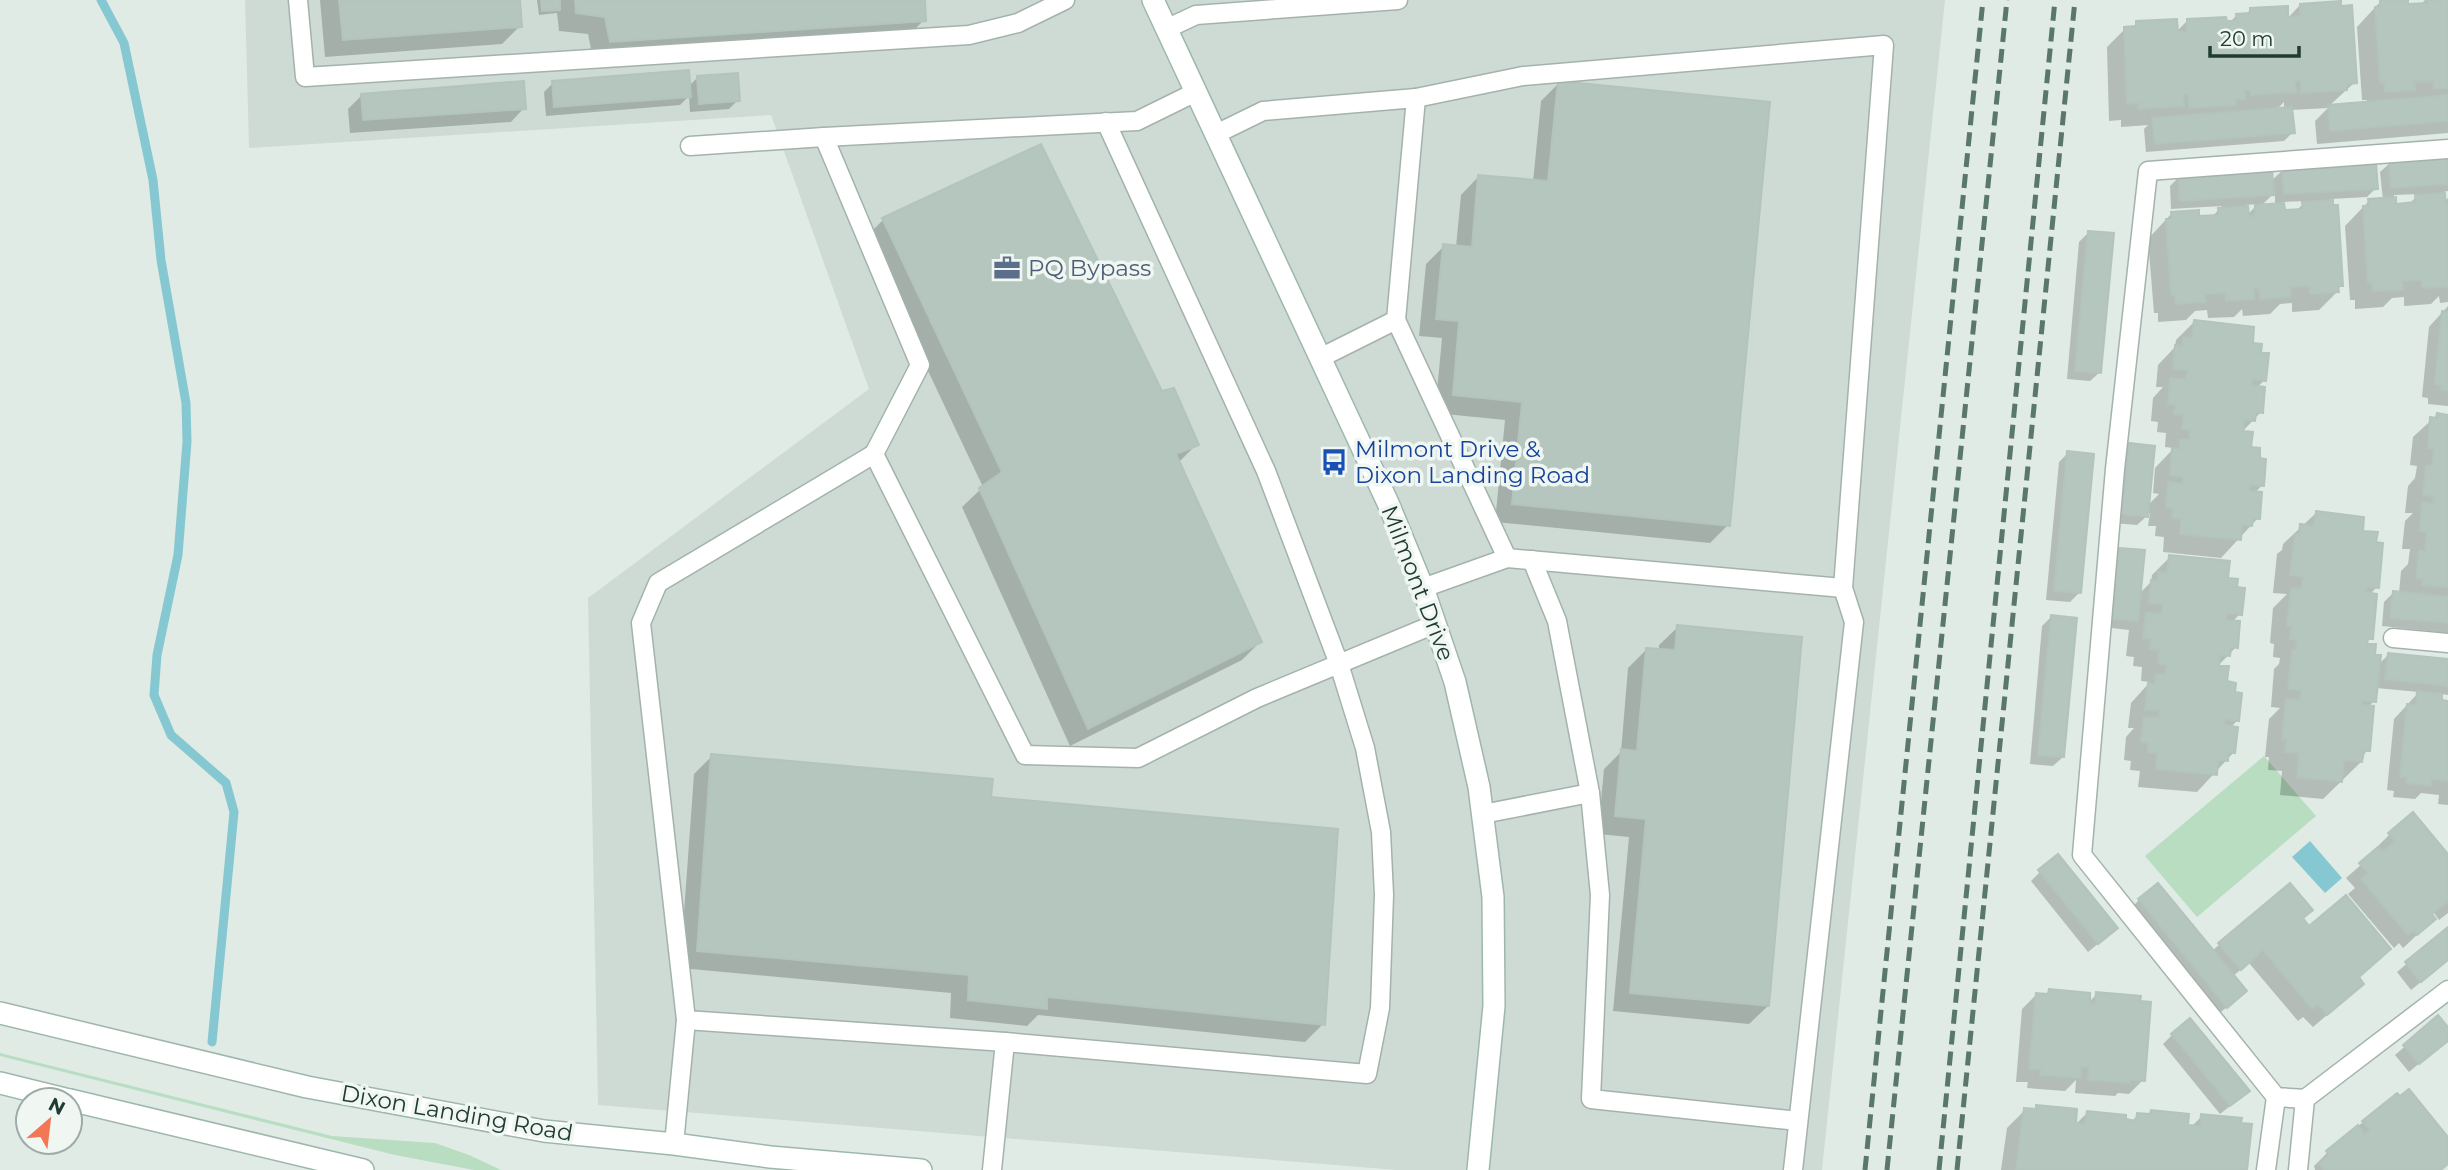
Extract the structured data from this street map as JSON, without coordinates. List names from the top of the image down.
{
  "streets": {
    "main road": ["Milmont Drive", "Dixon Landing Road"]
  },
  "places": {
    "office": ["PQ Bypass"],
    "bus stop": ["Milmont Drive & Dixon Landing Road"]
  },
  "scale_bar": "20 m",
  "north": "top right"
}
